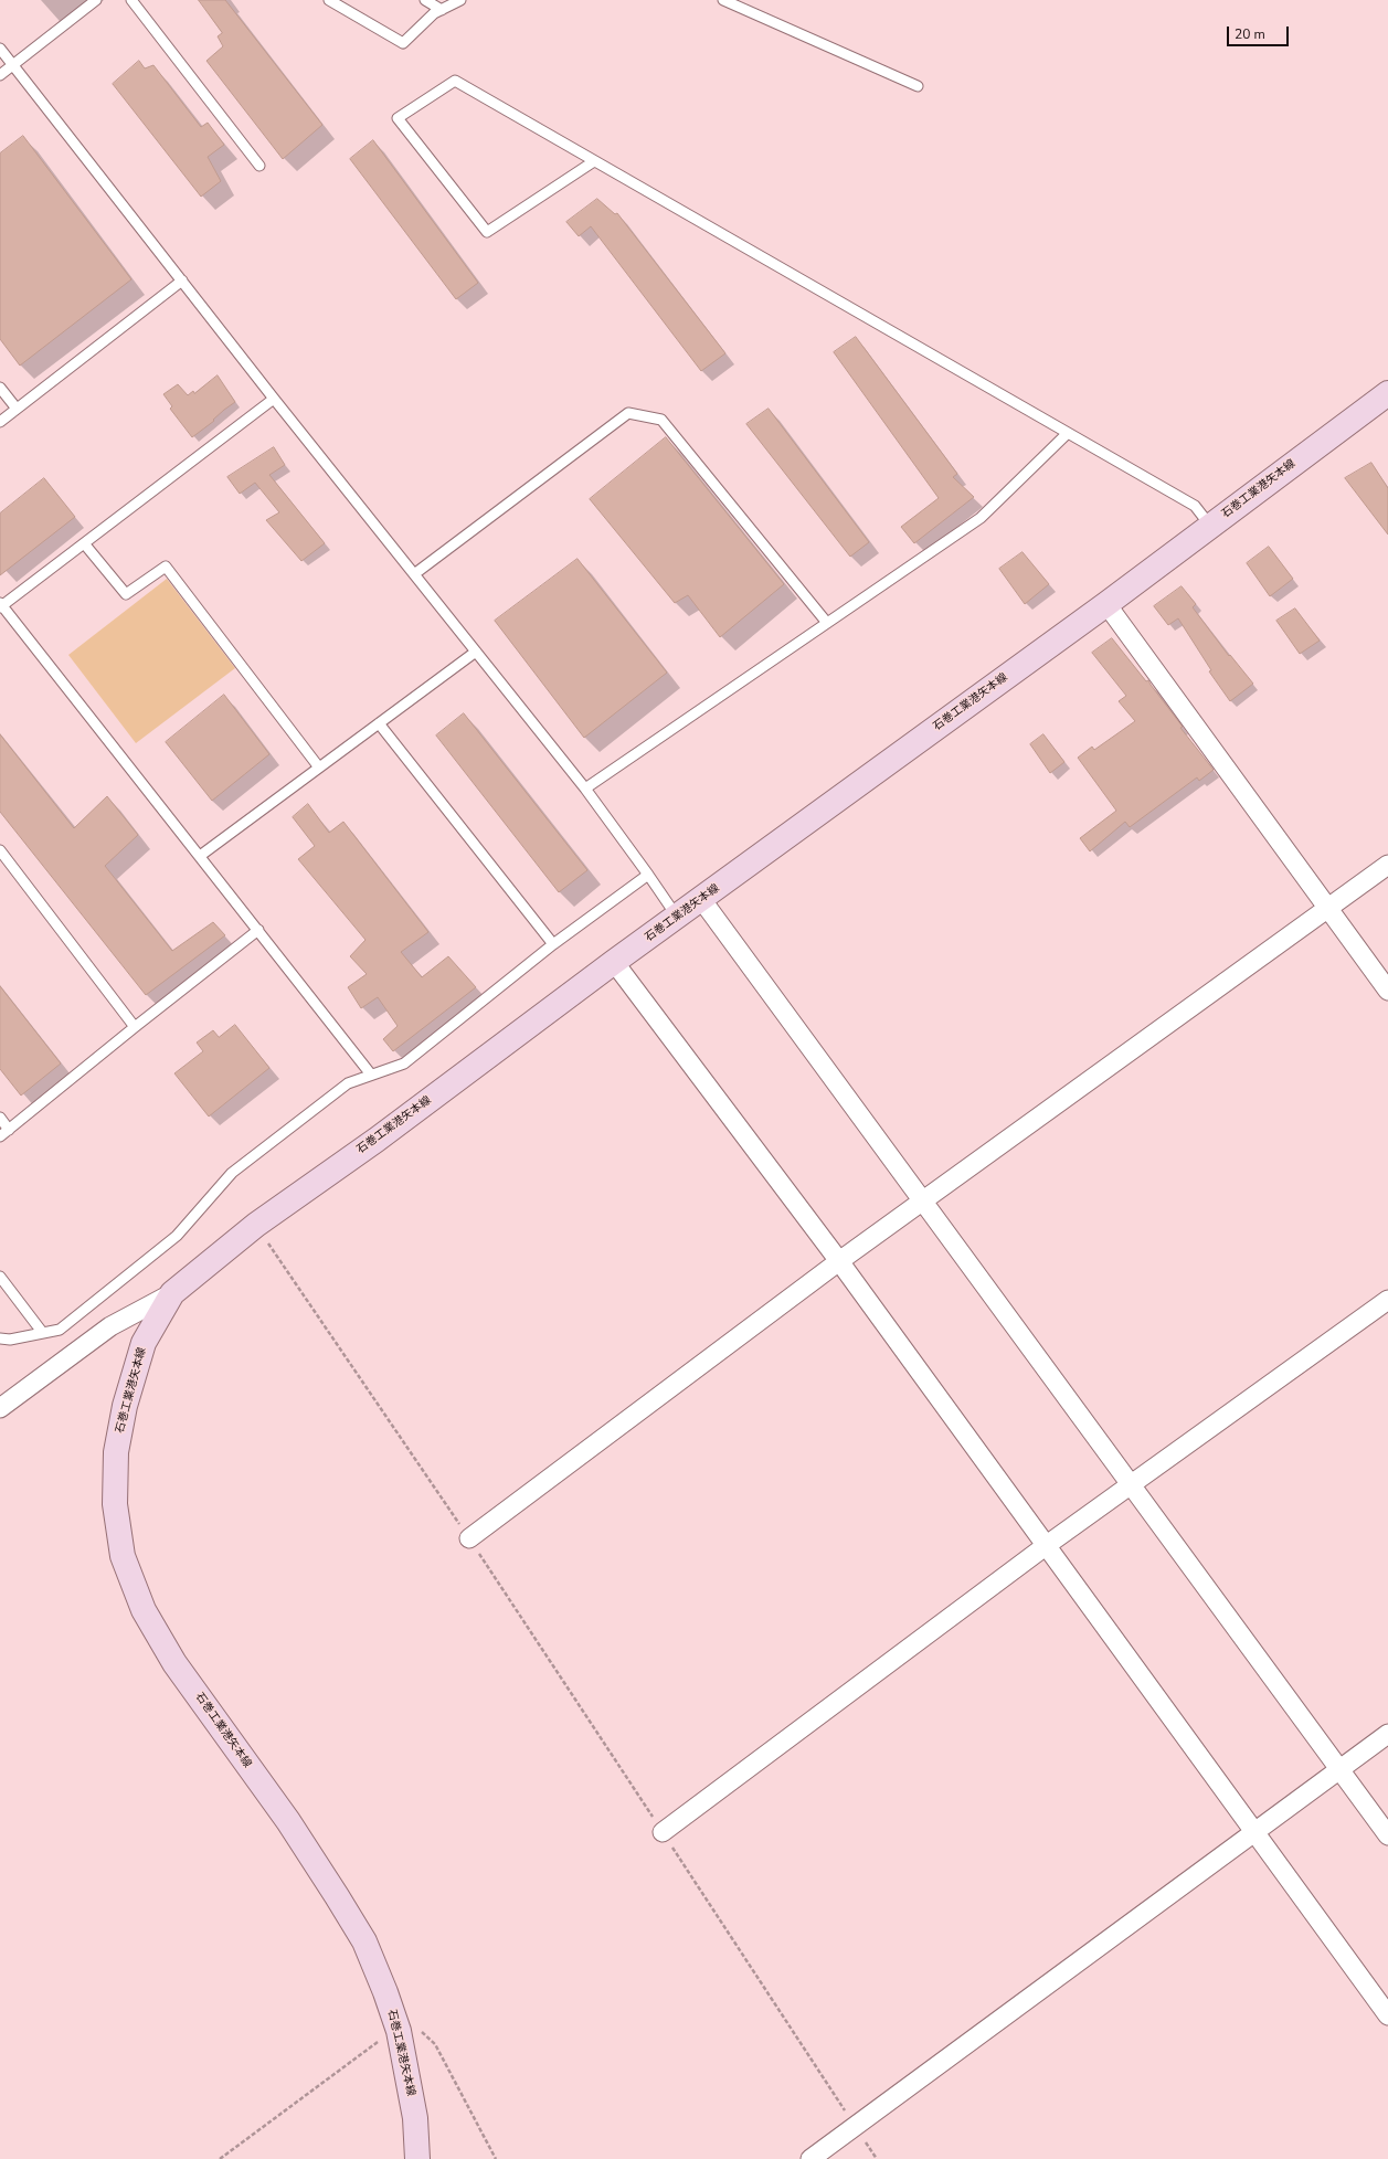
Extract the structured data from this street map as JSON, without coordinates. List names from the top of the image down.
{
  "streets": {
    "main road": ["石巻工業港矢本線"]
  },
  "scale_bar": "20 m"
}
